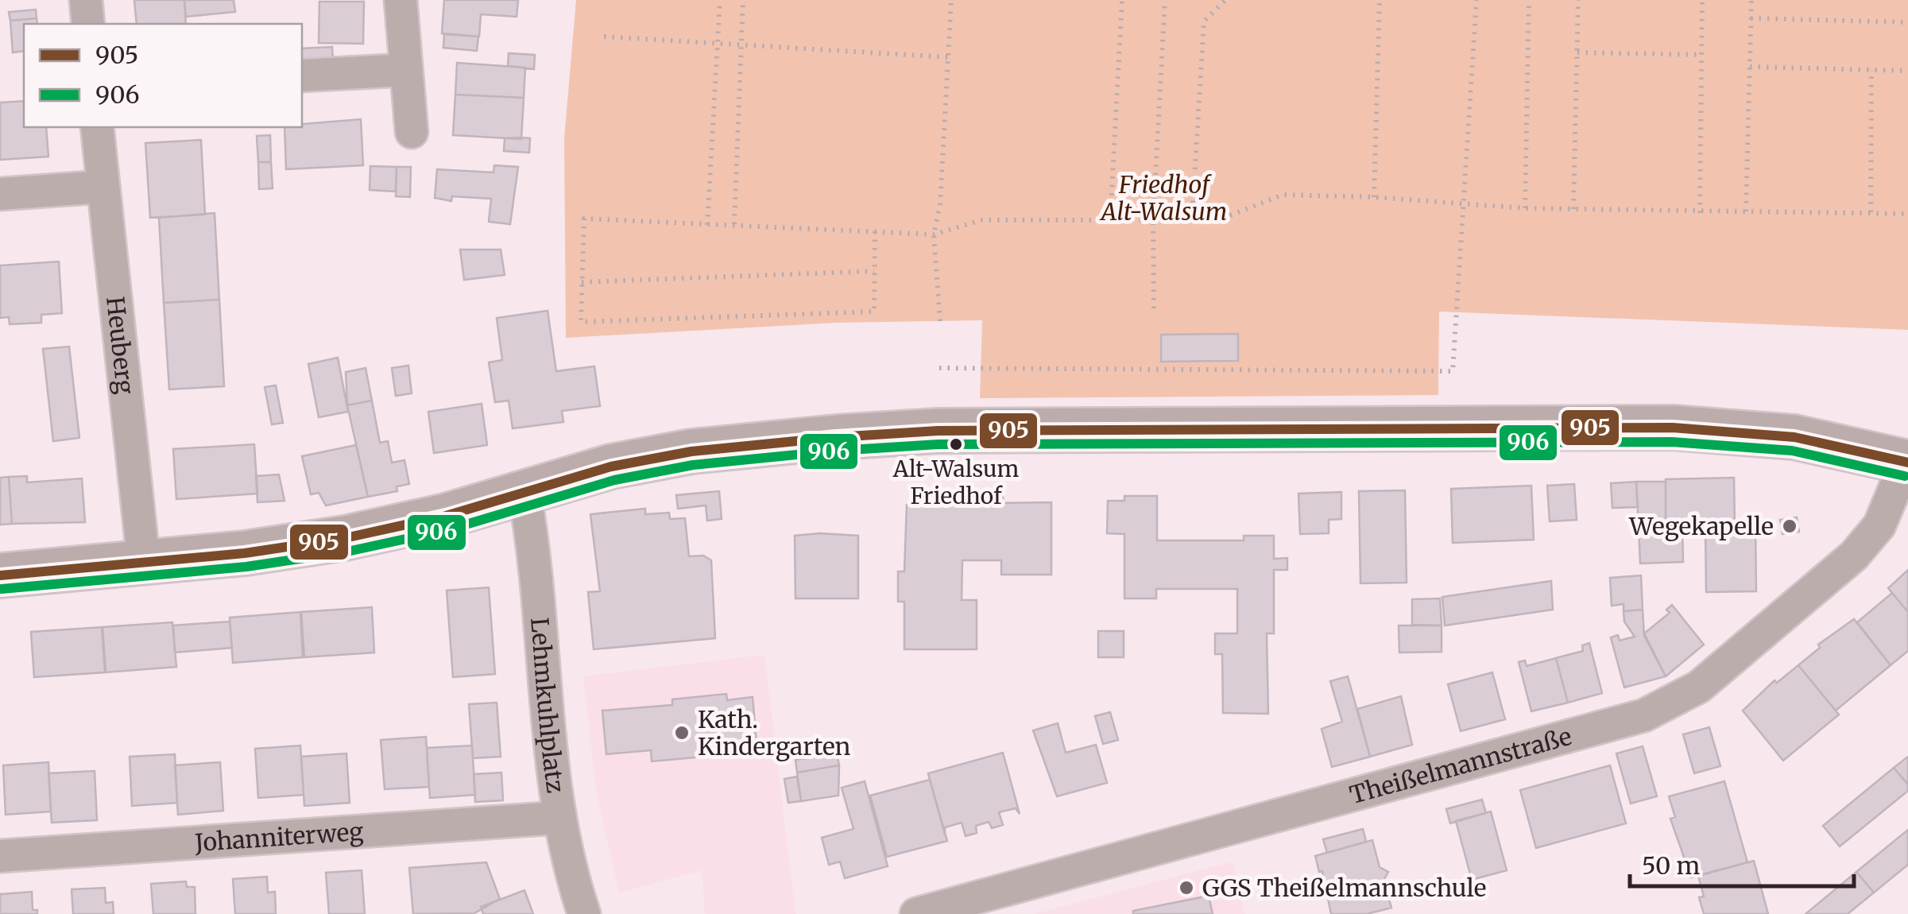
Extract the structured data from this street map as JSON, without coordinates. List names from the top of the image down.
{
  "streets": {
    "street": [
      "Heuberg",
      "Lehmkuhlplatz",
      "Theißelmannstraße",
      "Johanniterweg"
    ]
  },
  "crossings": [
    ["Lehmkuhlplatz", "Johanniterweg"]
  ],
  "parks": ["Friedhof Alt-Walsum"],
  "places": [
    "Alt-Walsum Friedhof",
    "Wegekapelle",
    "Kath. Kindergarten",
    "GGS Theißelmannschule"
  ],
  "lines": ["transit line 905", "transit line 906"],
  "legend": ["905", "906"],
  "scale_bar": "50 m"
}
